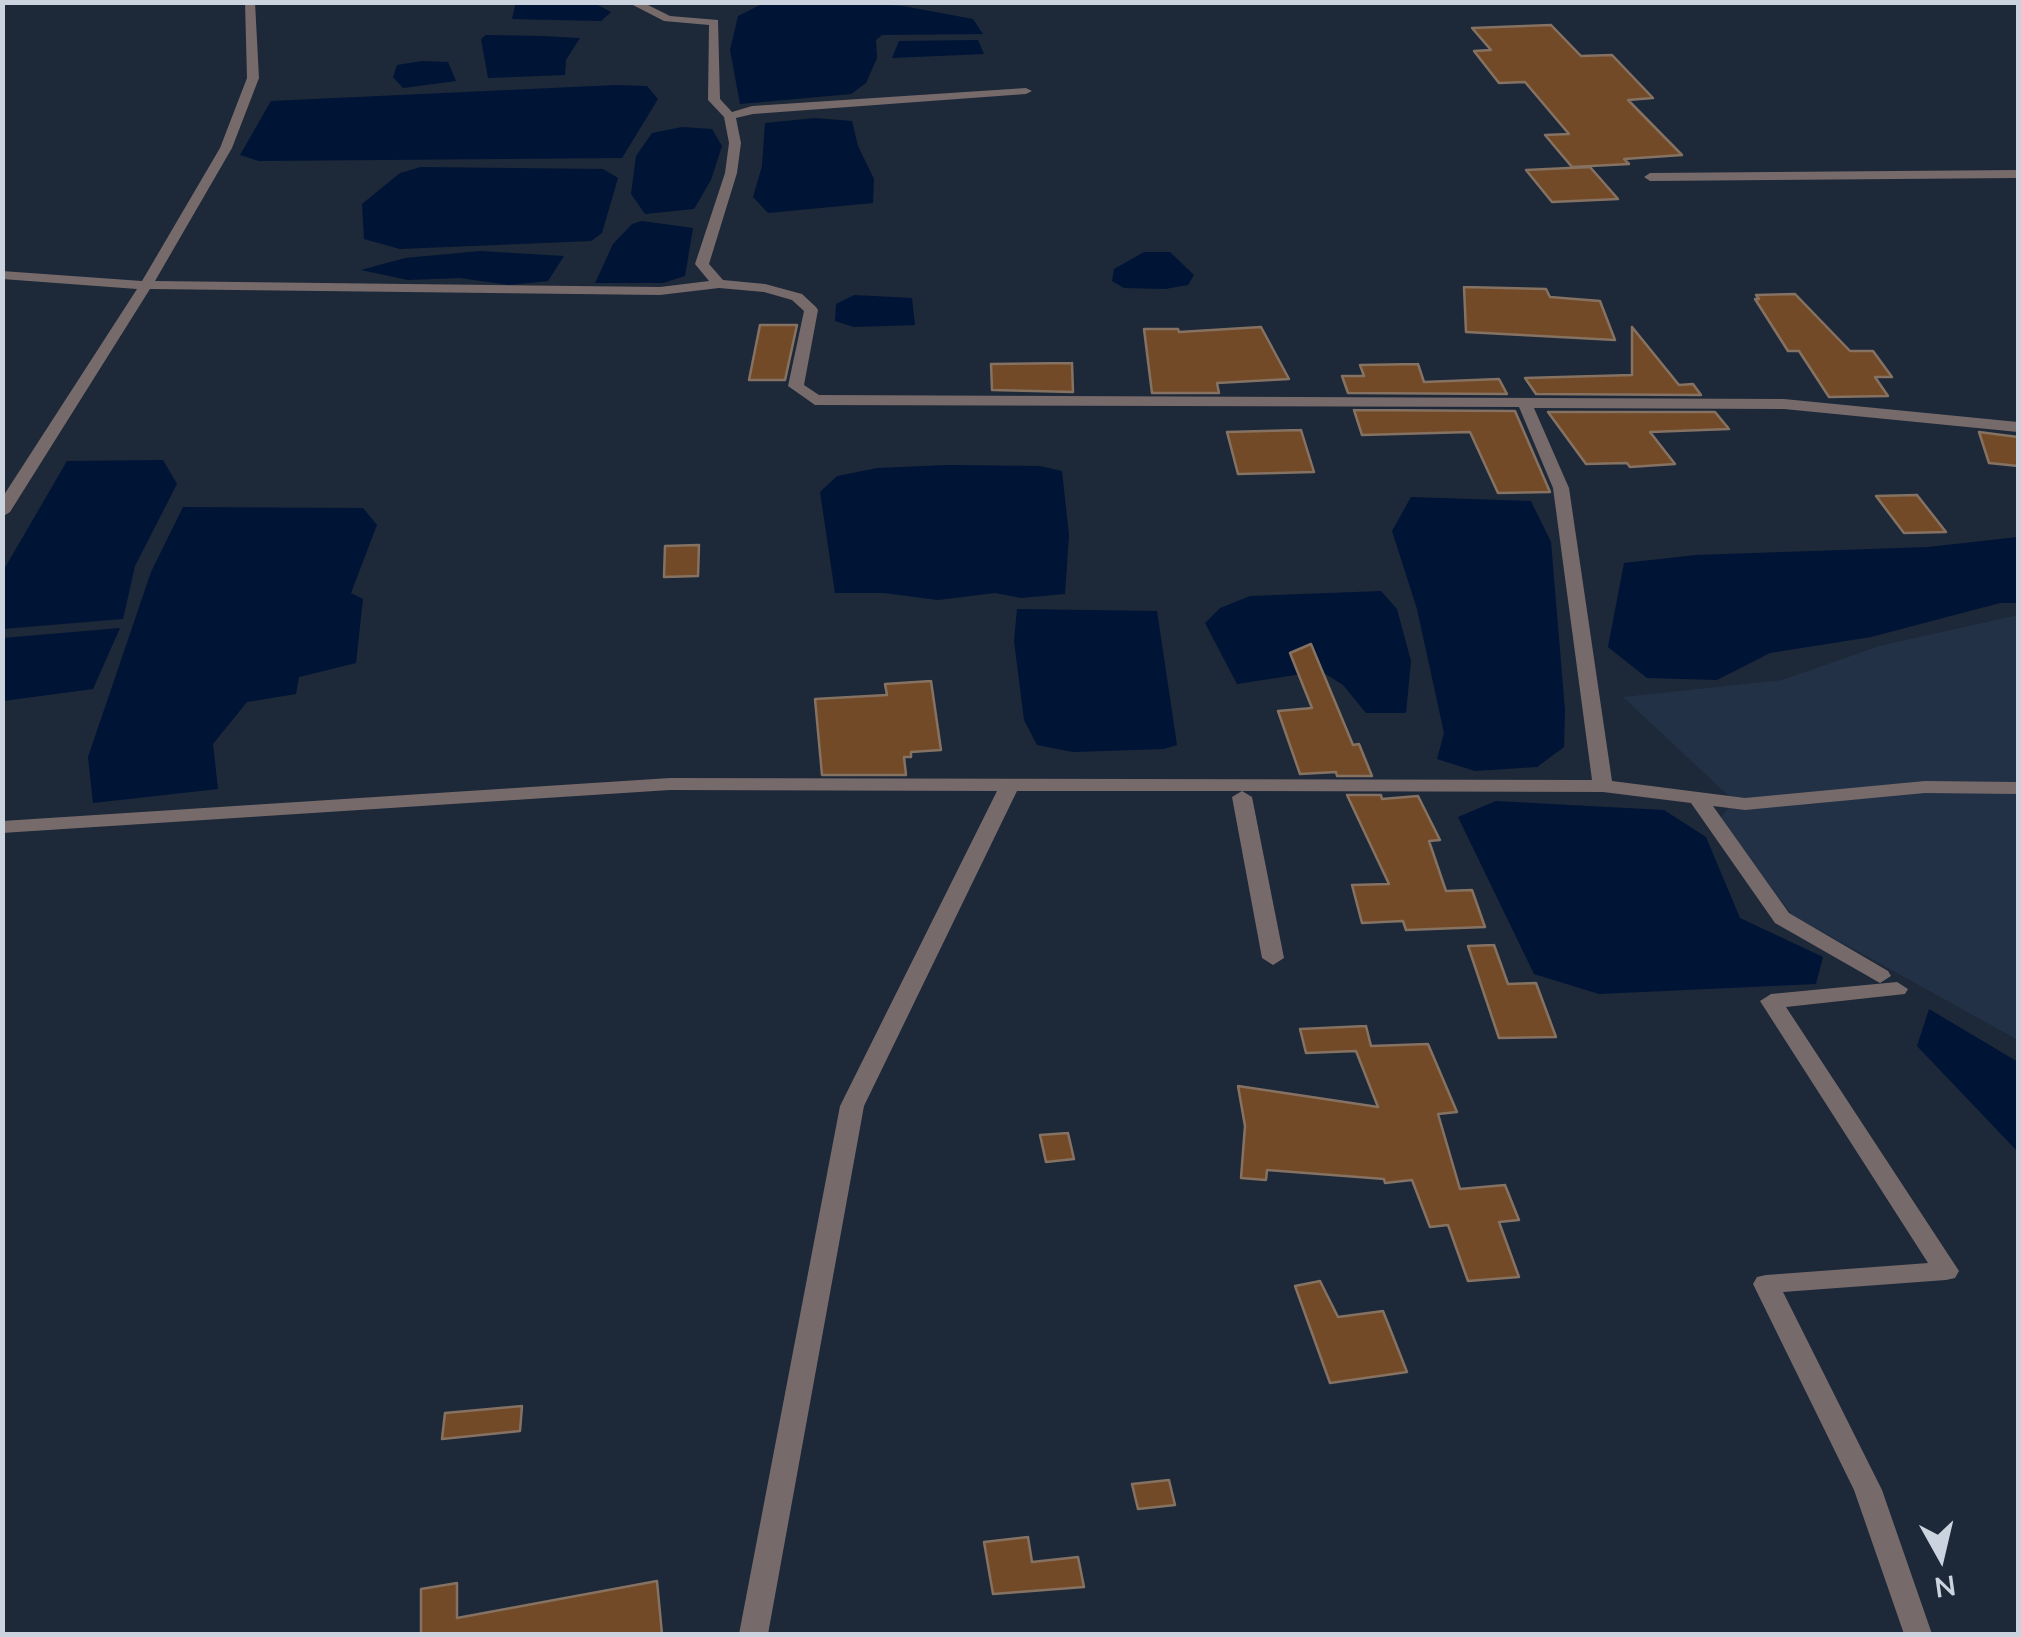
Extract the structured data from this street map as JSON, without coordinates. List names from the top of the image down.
{
  "north": "bottom"
}
